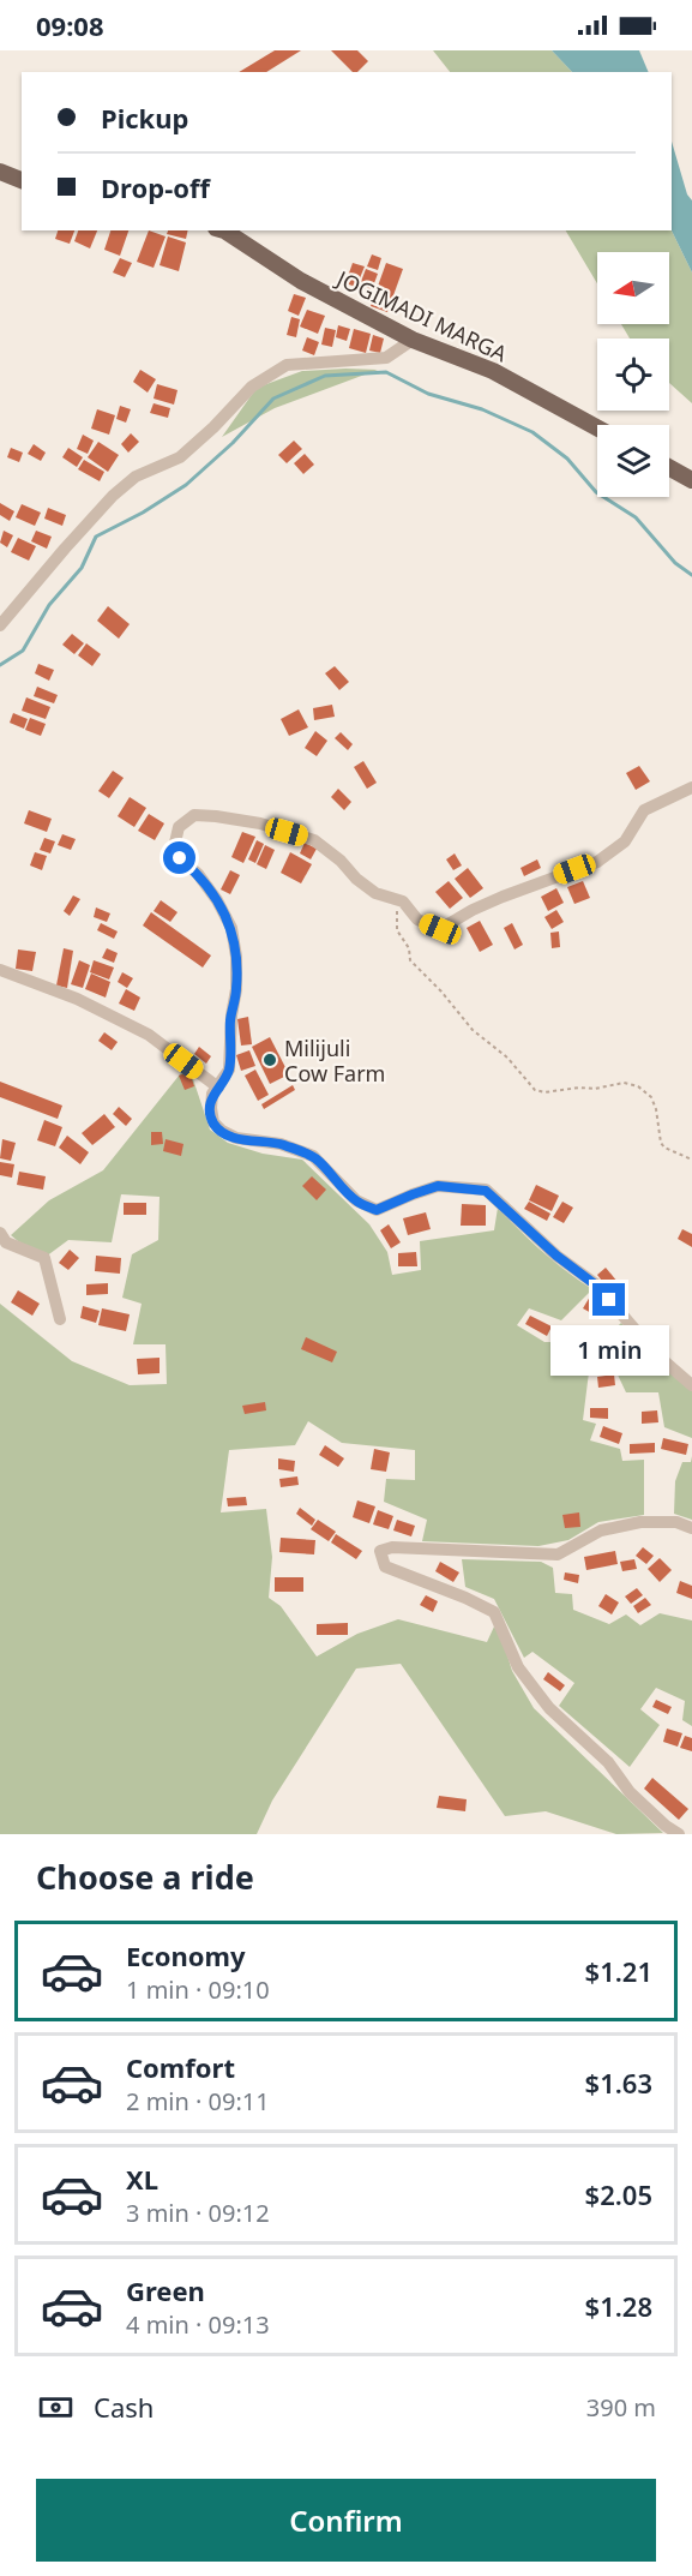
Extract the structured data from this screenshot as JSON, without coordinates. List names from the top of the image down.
{
  "streets": {
    "main road": ["JOGIMADI MARGA"]
  },
  "places": ["Milijuli Cow Farm"],
  "north": "left",
  "page": {
    "status": "09:08",
    "banner": ["Pickup", "Drop-off"],
    "bubble": "1 min",
    "heading": "Choose a ride",
    "list": [
      {
        "name": "Economy",
        "note": "1 min · 09:10",
        "value": "$1.21"
      },
      {
        "name": "Comfort",
        "note": "2 min · 09:11",
        "value": "$1.63"
      },
      {
        "name": "XL",
        "note": "3 min · 09:12",
        "value": "$2.05"
      },
      {
        "name": "Green",
        "note": "4 min · 09:13",
        "value": "$1.28"
      }
    ],
    "pay": ["Cash", "390 m"],
    "buttons": "Confirm"
  }
}
